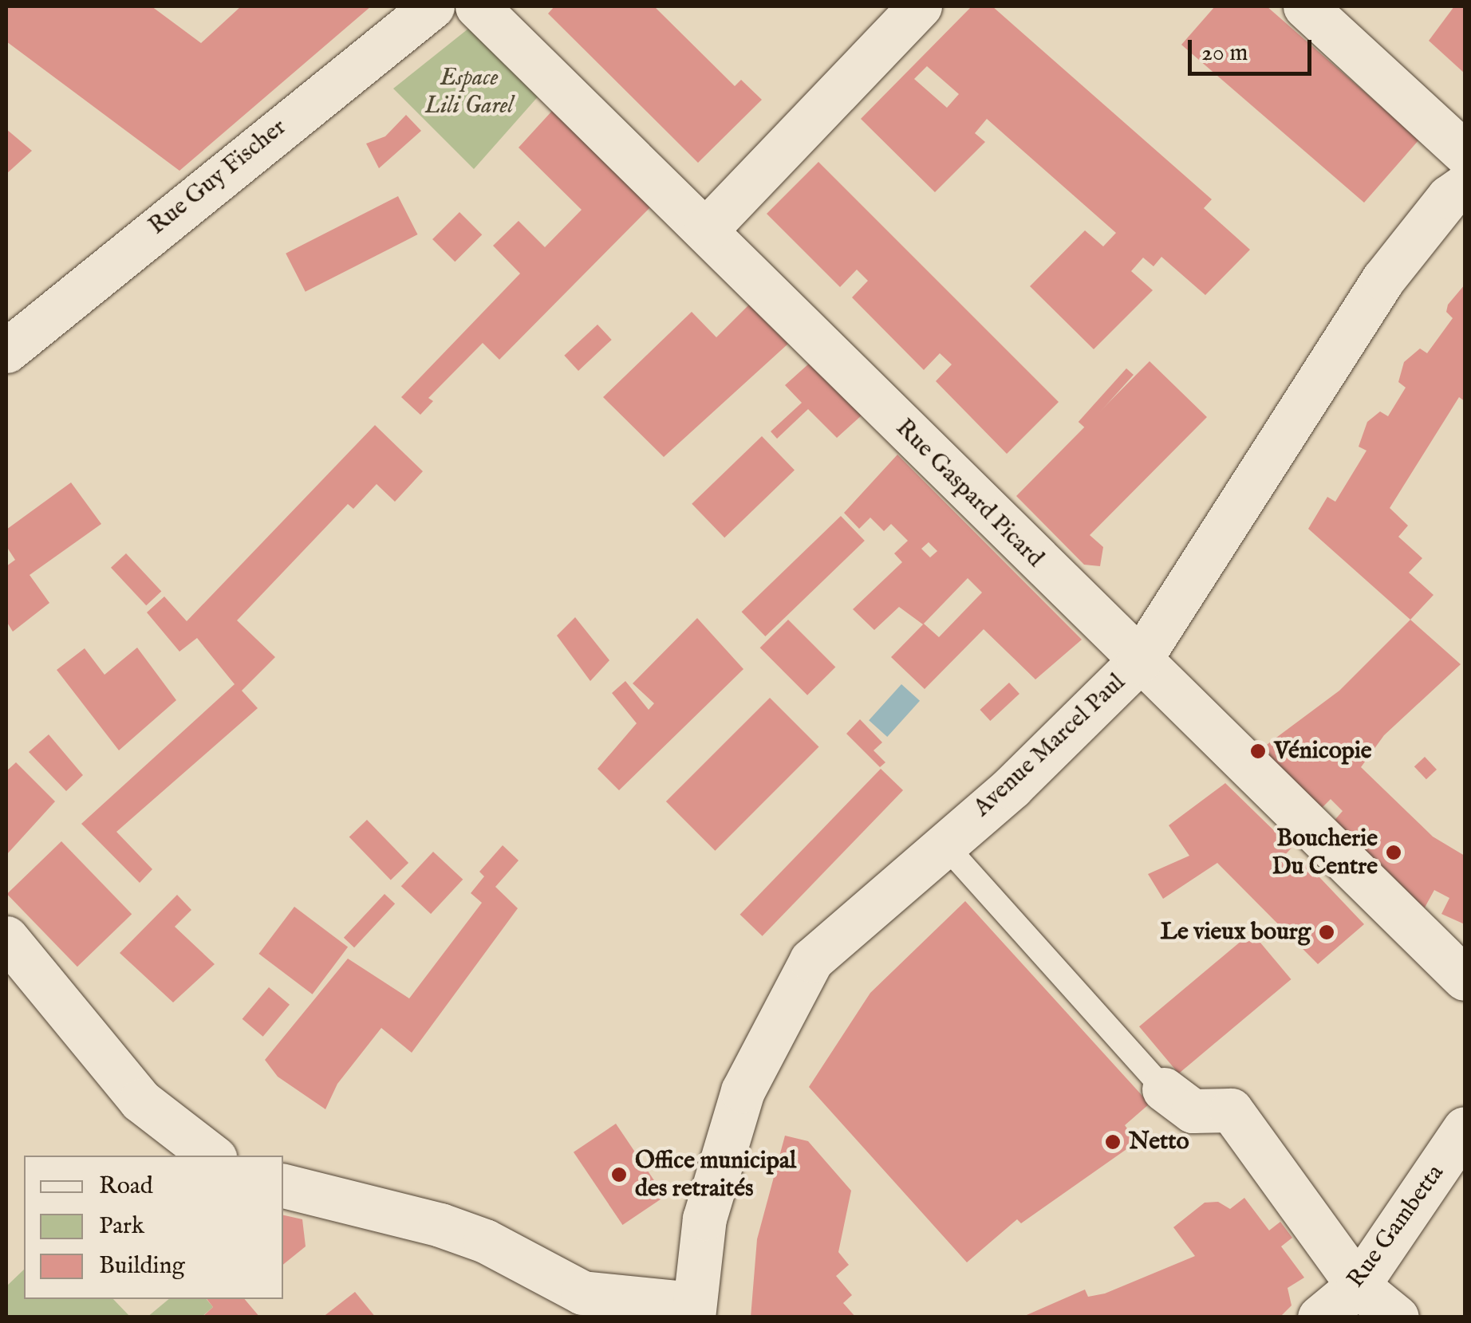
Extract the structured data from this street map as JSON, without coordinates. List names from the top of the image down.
{
  "streets": {
    "street": [
      "Rue Guy Fischer",
      "Rue Gaspard Picard",
      "Avenue Marcel Paul",
      "Rue Gambetta"
    ]
  },
  "crossings": [
    ["Rue Gaspard Picard", "Avenue Marcel Paul"]
  ],
  "parks": ["Espace Lili Garel"],
  "places": [
    "Vénicopie",
    "Boucherie Du Centre",
    "Le vieux bourg",
    "Netto",
    "Office municipal des retraités"
  ],
  "legend": ["Road", "Park", "Building"],
  "scale_bar": "20 m"
}
